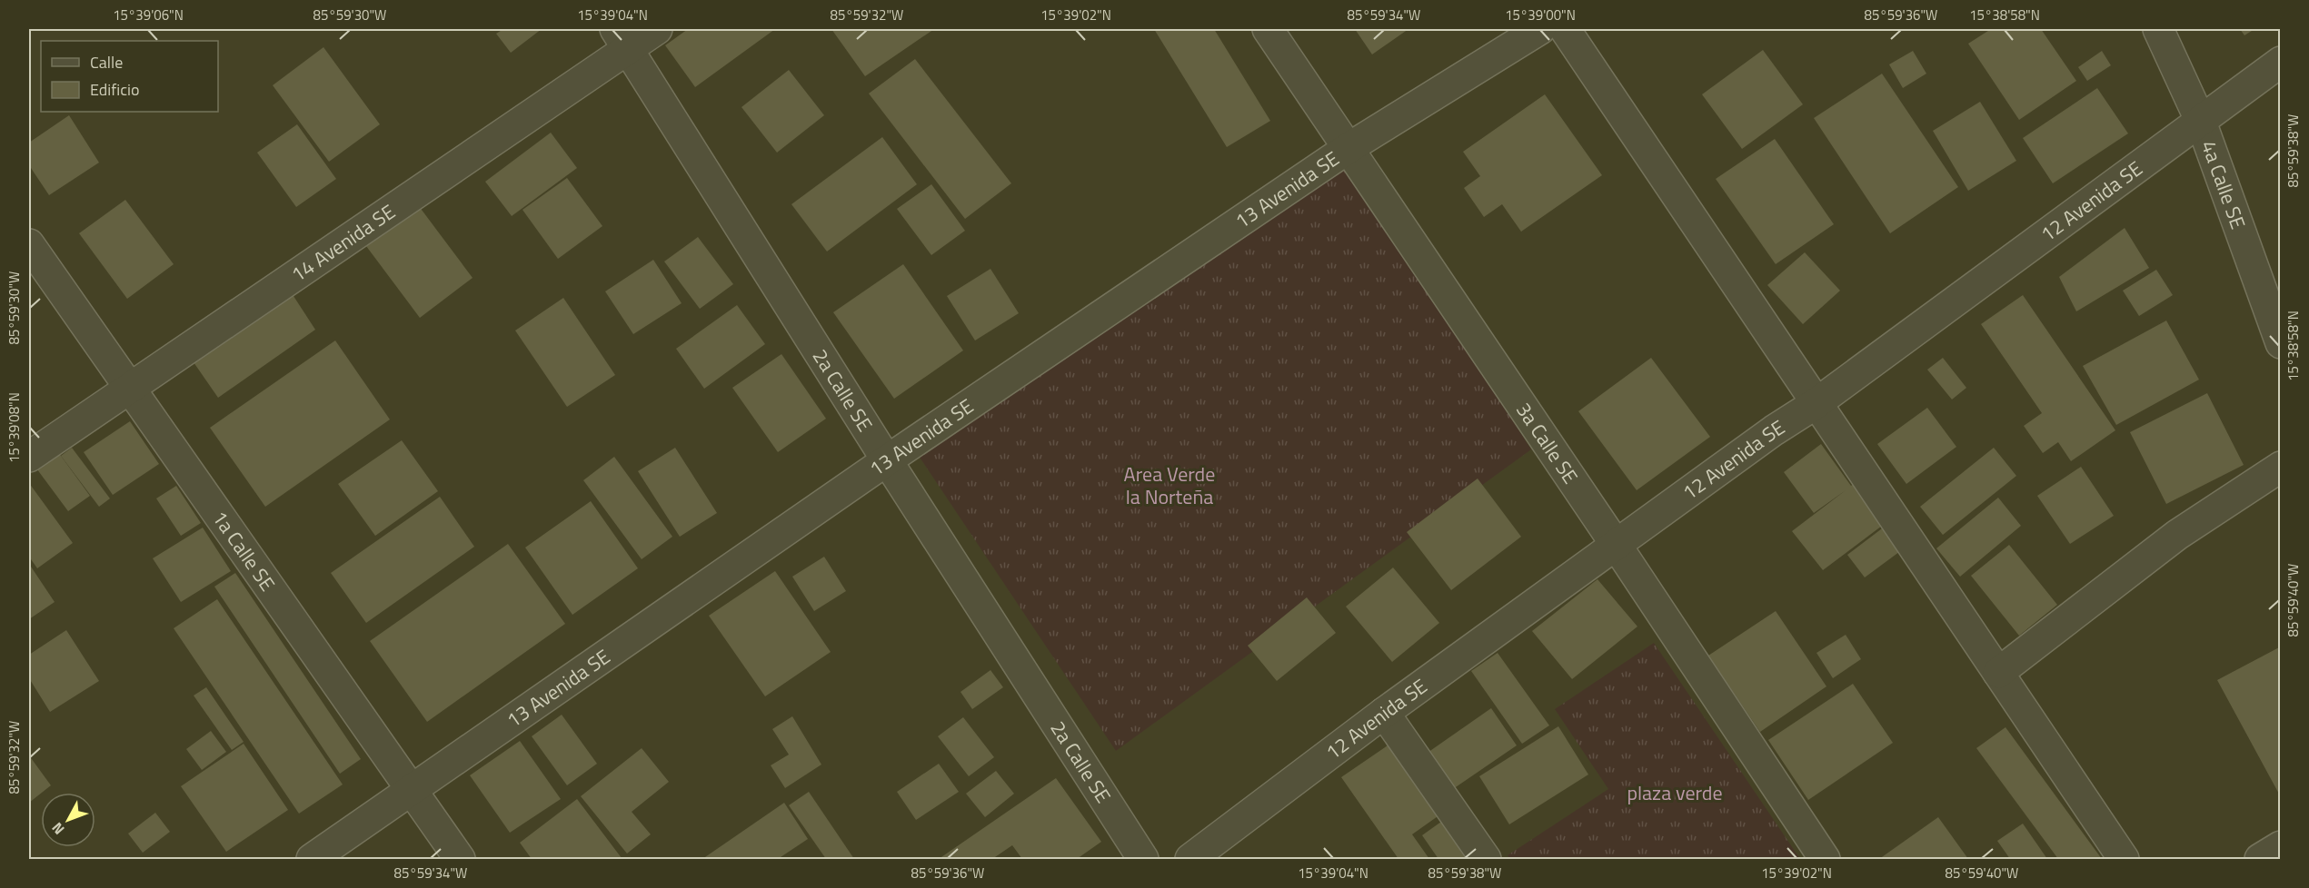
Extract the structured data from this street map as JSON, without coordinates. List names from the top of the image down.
{
  "streets": {
    "street": [
      "4a Calle SE",
      "13 Avenida SE",
      "12 Avenida SE",
      "14 Avenida SE",
      "2a Calle SE",
      "3a Calle SE",
      "1a Calle SE"
    ]
  },
  "crossings": [
    ["4a Calle SE", "12 Avenida SE"],
    ["13 Avenida SE", "2a Calle SE"],
    ["13 Avenida SE", "3a Calle SE"],
    ["13 Avenida SE", "1a Calle SE"],
    ["12 Avenida SE", "3a Calle SE"],
    ["14 Avenida SE", "2a Calle SE"],
    ["14 Avenida SE", "1a Calle SE"]
  ],
  "parks": ["Area Verde la Norteña", "plaza verde"],
  "legend": ["Calle", "Edificio"],
  "north": "bottom left",
  "coordinates": [
    "15°39'06\"N",
    "85°59'30\"W",
    "15°39'04\"N",
    "85°59'32\"W",
    "15°39'02\"N",
    "85°59'34\"W",
    "15°39'00\"N",
    "85°59'36\"W",
    "15°38'58\"N",
    "85°59'38\"W",
    "15°39'08\"N",
    "85°59'40\"W"
  ]
}
